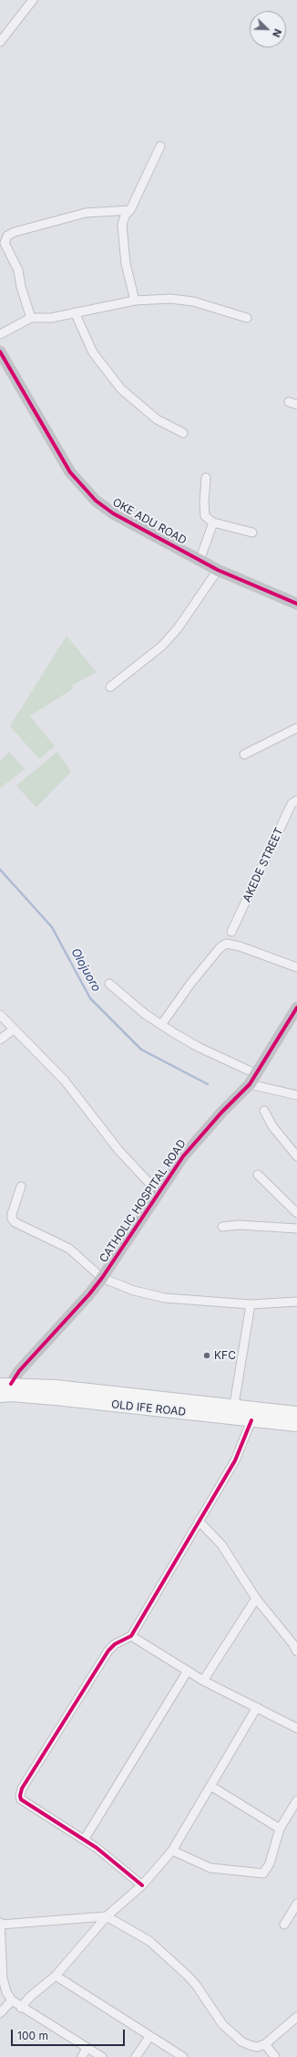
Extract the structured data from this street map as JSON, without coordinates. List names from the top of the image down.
{
  "streets": {
    "main road": ["OLD IFE ROAD"],
    "street": ["OKE ADU ROAD", "AKEDE STREET", "CATHOLIC HOSPITAL ROAD"]
  },
  "crossings": [
    ["CATHOLIC HOSPITAL ROAD", "OLD IFE ROAD"]
  ],
  "water": ["Olojuoro"],
  "places": ["KFC"],
  "scale_bar": "100 m",
  "north": "bottom right"
}
